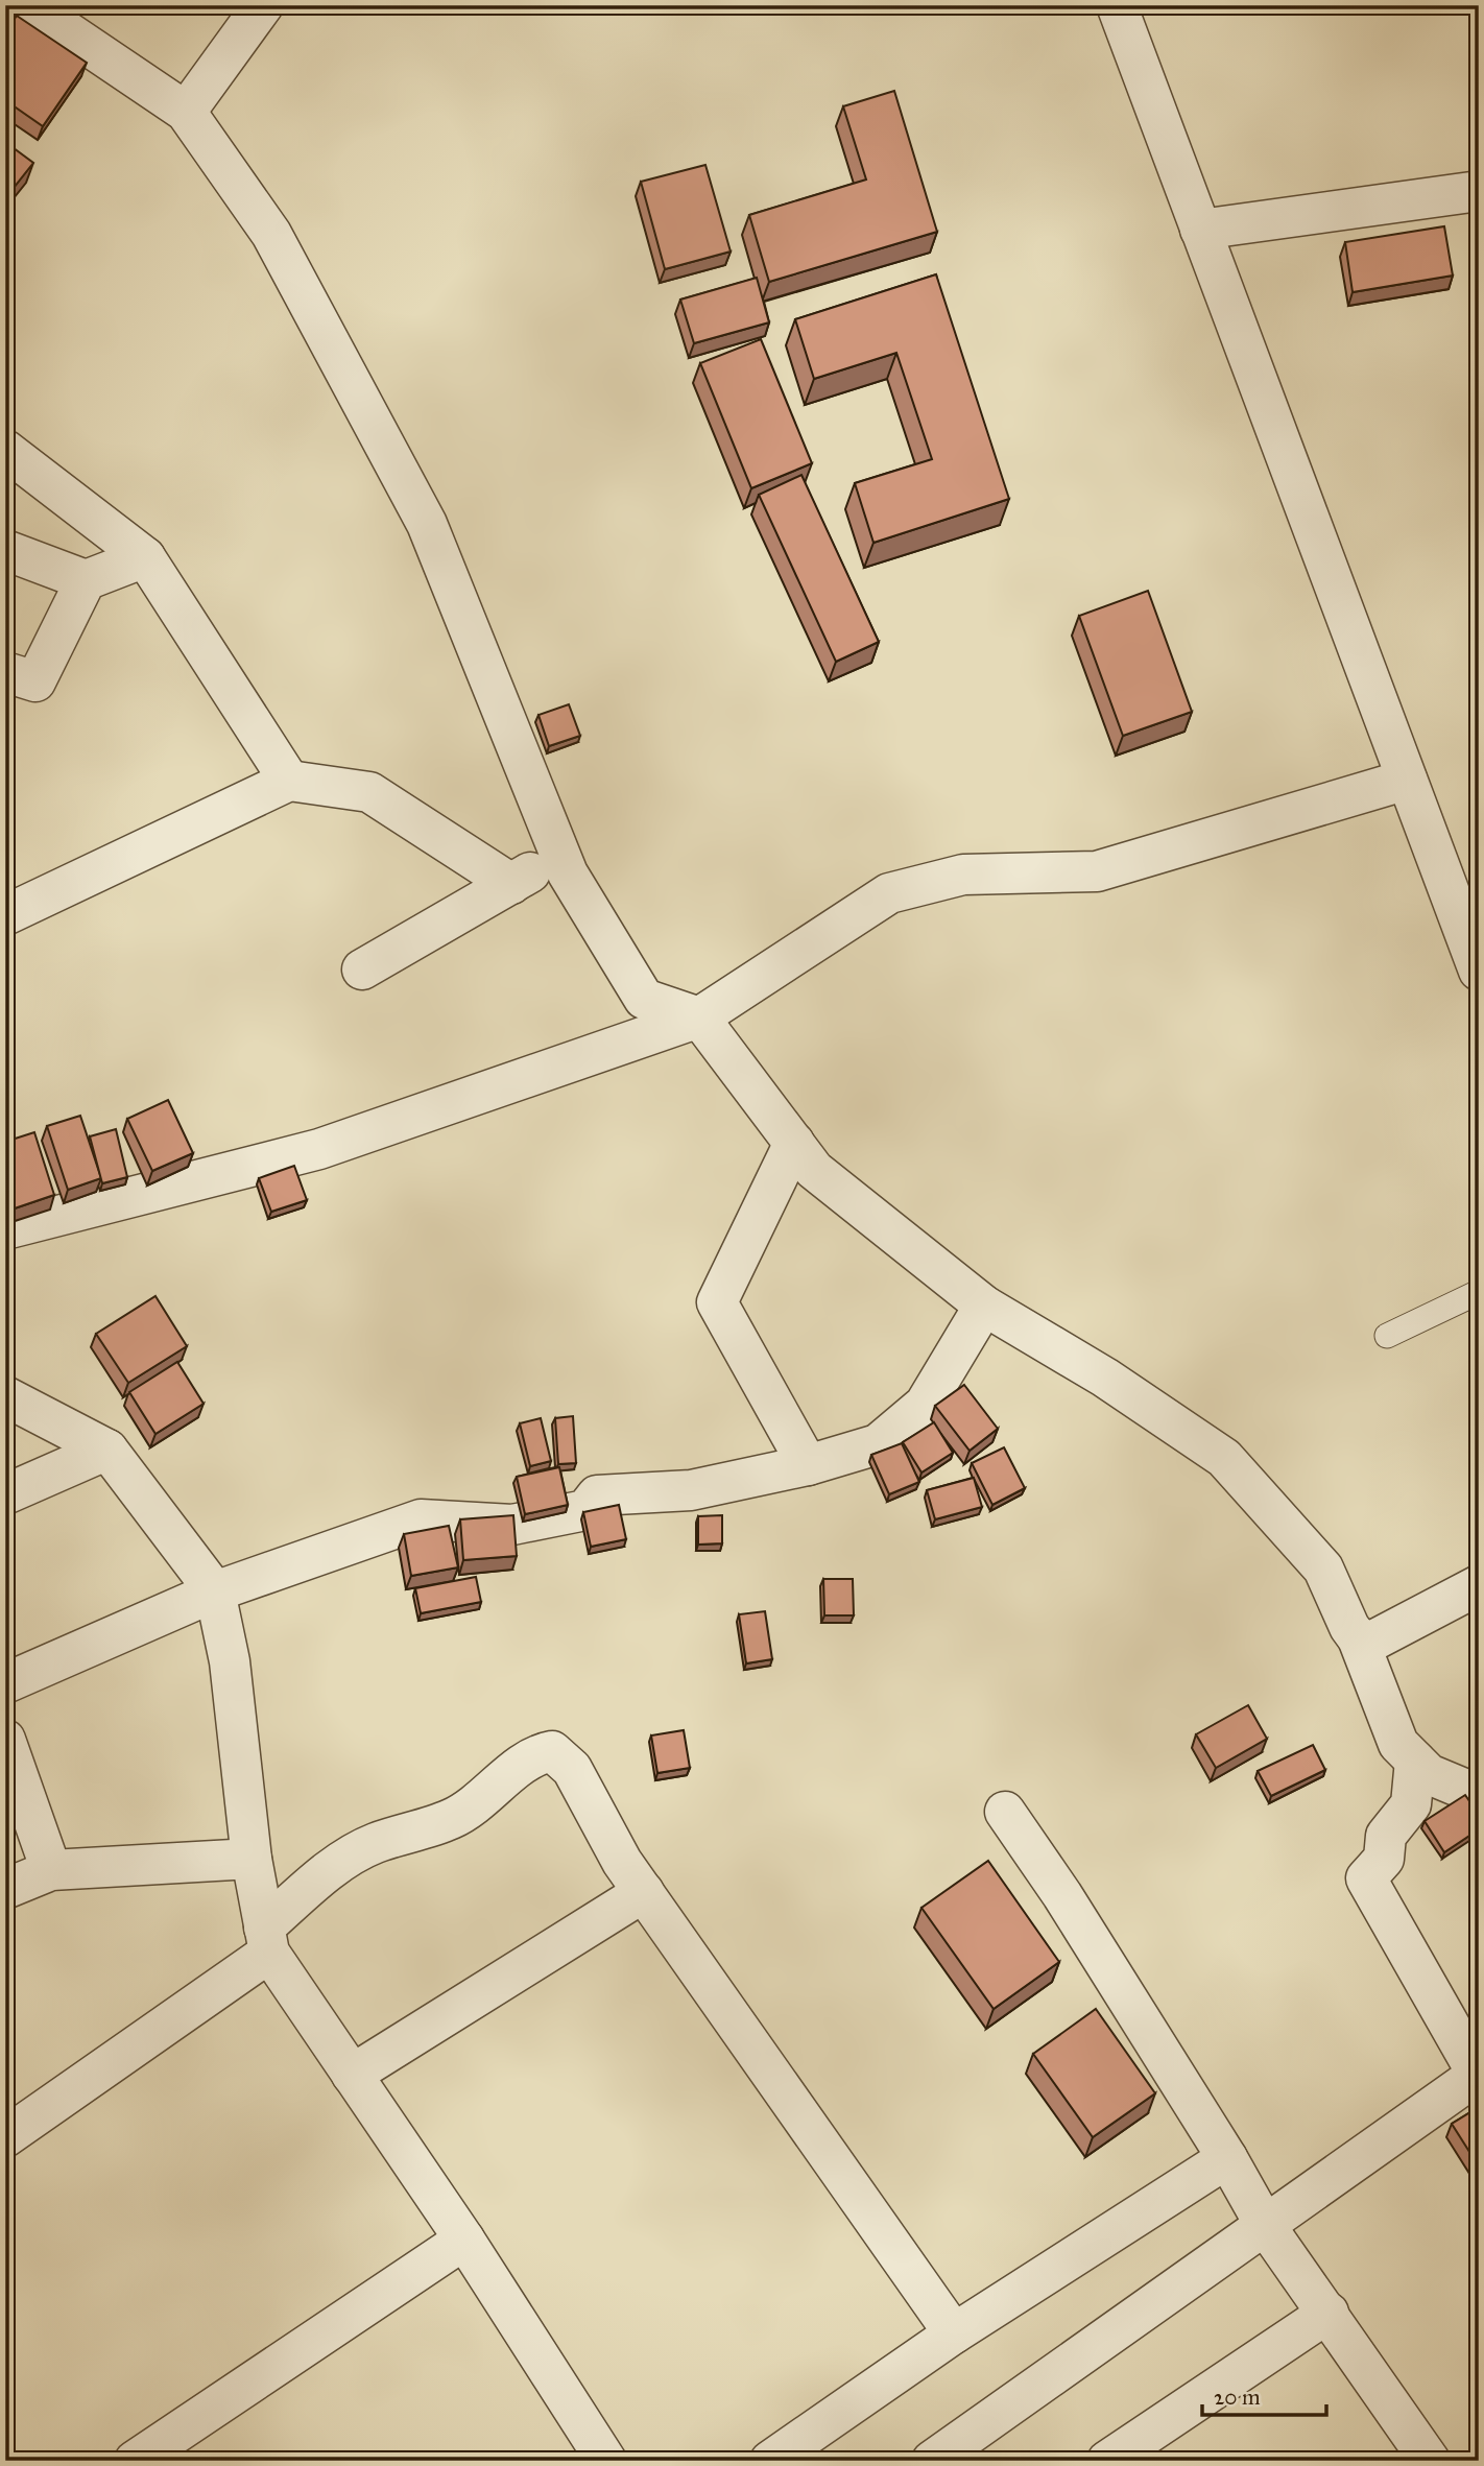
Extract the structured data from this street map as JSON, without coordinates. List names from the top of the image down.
{
  "scale_bar": "20 m"
}
